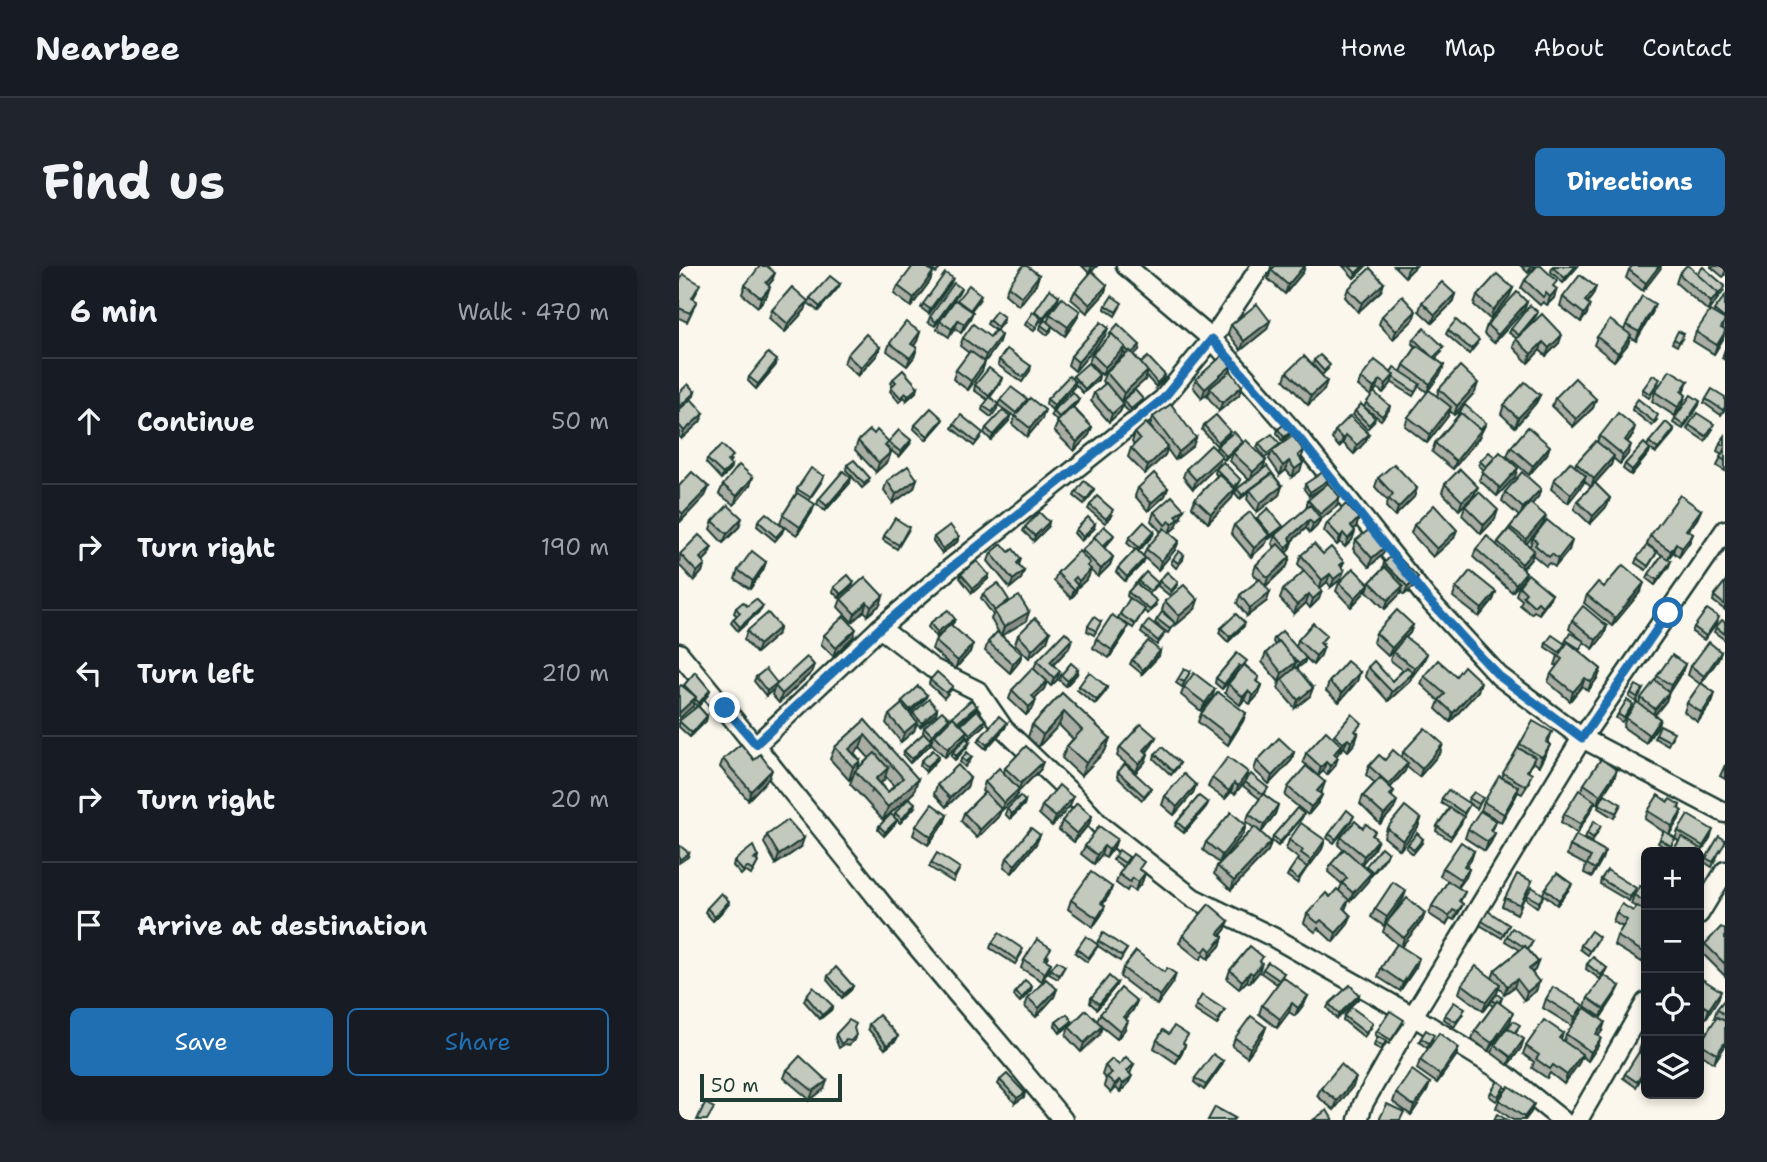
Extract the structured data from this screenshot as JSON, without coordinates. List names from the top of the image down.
{
  "scale_bar": "50 m",
  "page": {
    "header": "Nearbee",
    "nav": [
      "Home",
      "Map",
      "About",
      "Contact"
    ],
    "buttons": [
      "Directions",
      ["Save", "Share"]
    ],
    "title": "Find us",
    "heading": ["6 min", "Walk · 470 m"],
    "list": [
      ["Continue", "50 m"],
      ["Turn right", "190 m"],
      ["Turn left", "210 m"],
      ["Turn right", "20 m"],
      "Arrive at destination"
    ],
    "map_buttons": ["+", "−"],
    "scale": "50 m"
  }
}
